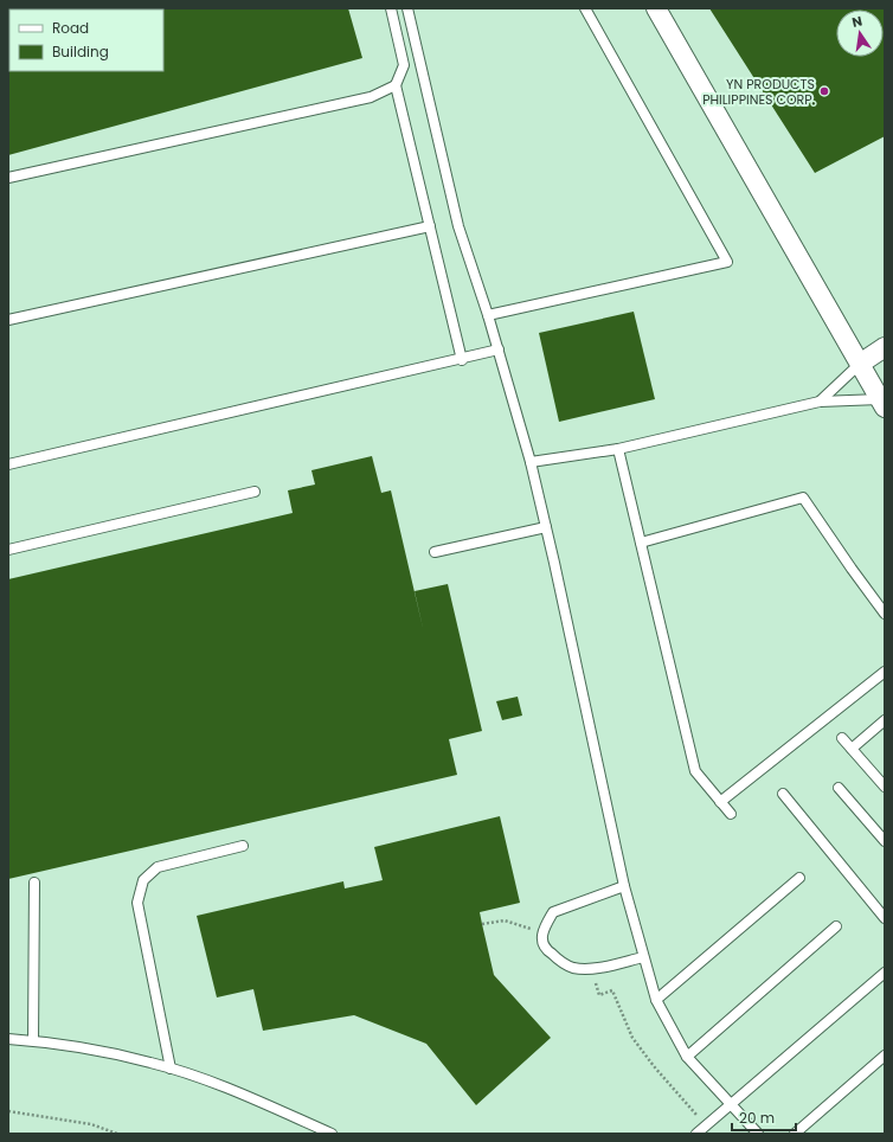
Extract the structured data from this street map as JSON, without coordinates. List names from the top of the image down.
{
  "places": ["YN PRODUCTS PHILIPPINES CORP."],
  "legend": ["Road", "Building"],
  "scale_bar": "20 m",
  "north": "top"
}
